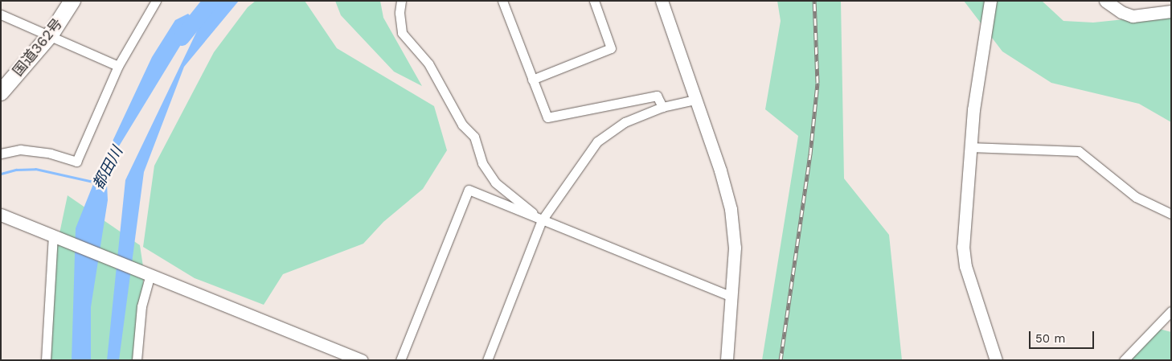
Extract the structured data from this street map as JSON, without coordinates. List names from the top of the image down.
{
  "streets": {
    "highway": ["国道362号"]
  },
  "water": ["都田川"],
  "scale_bar": "50 m"
}
